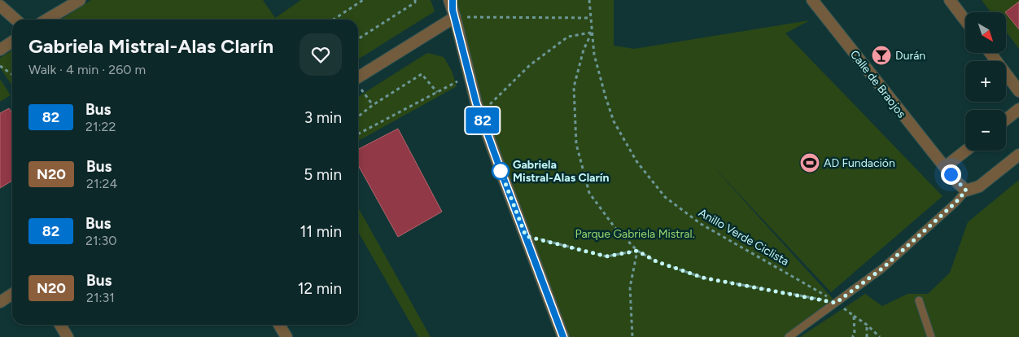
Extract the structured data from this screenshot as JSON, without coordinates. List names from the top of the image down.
{
  "streets": {
    "street": ["Calle de Braojos"],
    "path": ["Anillo Verde Ciclista"]
  },
  "parks": ["Parque Gabriela Mistral."],
  "places": {
    "bar": ["Durán"],
    "sports": ["AD Fundación"],
    "other": ["Gabriela Mistral-Alas Clarín"]
  },
  "lines": ["bus line 82"],
  "north": "bottom right",
  "page": {
    "on_map": "82",
    "map_buttons": ["+", "−"],
    "heading": ["Gabriela Mistral-Alas Clarín", "Walk · 4 min · 260 m"],
    "list": [
      {
        "mark": "82",
        "name": "Bus",
        "note": "21:22",
        "value": "3 min"
      },
      {
        "mark": "N20",
        "name": "Bus",
        "note": "21:24",
        "value": "5 min"
      },
      {
        "mark": "82",
        "name": "Bus",
        "note": "21:30",
        "value": "11 min"
      },
      {
        "mark": "N20",
        "name": "Bus",
        "note": "21:31",
        "value": "12 min"
      }
    ]
  }
}
